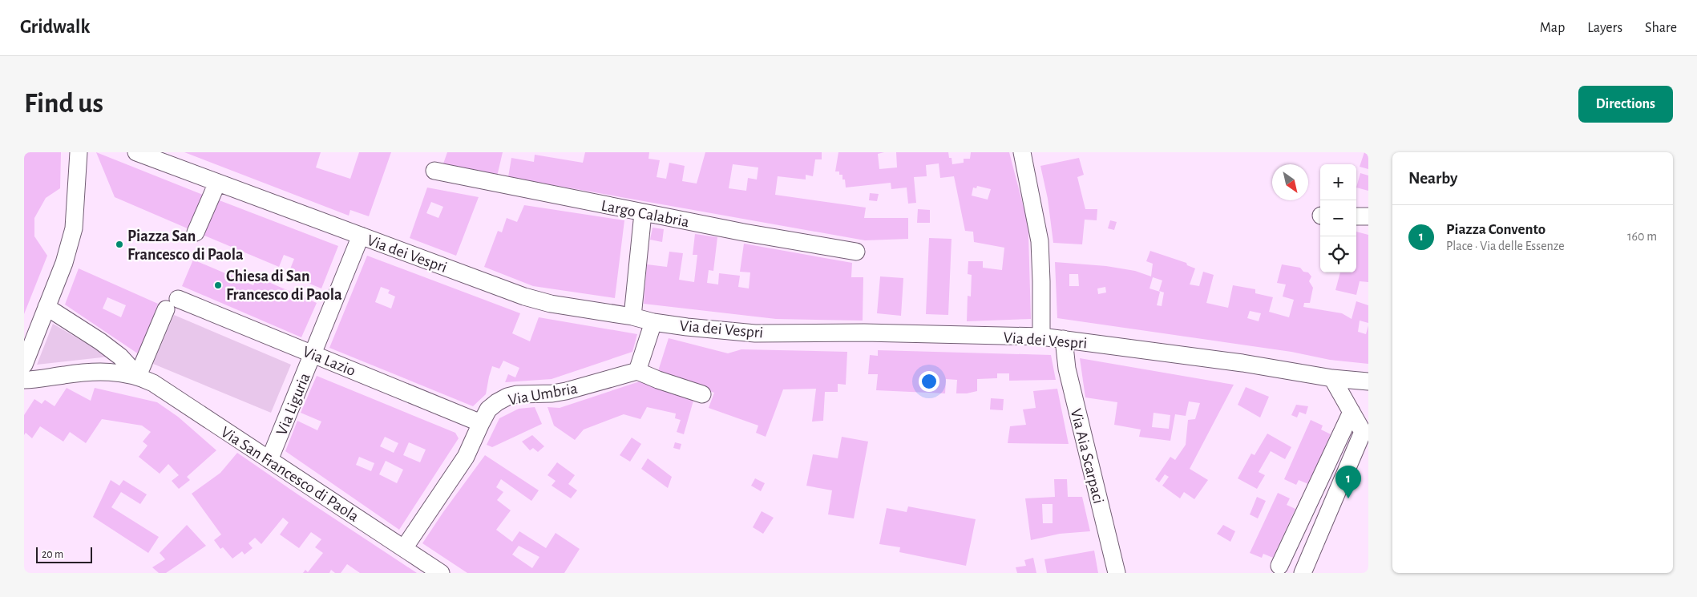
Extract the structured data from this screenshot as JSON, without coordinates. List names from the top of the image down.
{
  "streets": {
    "street": [
      "Largo Calabria",
      "Via dei Vespri",
      "Via Lazio",
      "Via Umbria",
      "Via Liguria",
      "Via Aia Scarpaci",
      "Via San Francesco di Paola"
    ]
  },
  "crossings": [
    ["Via dei Vespri", "Via Liguria"],
    ["Via dei Vespri", "Via Aia Scarpaci"],
    ["Via Lazio", "Via Umbria"],
    ["Via Lazio", "Via Liguria"],
    ["Via Lazio", "Via San Francesco di Paola"],
    ["Via Umbria", "Via San Francesco di Paola"],
    ["Via Liguria", "Via San Francesco di Paola"]
  ],
  "places": ["Piazza San Francesco di Paola", "Chiesa di San Francesco di Paola"],
  "scale_bar": "20 m",
  "north": "bottom right",
  "page": {
    "header": "Gridwalk",
    "nav": ["Map", "Layers", "Share"],
    "buttons": "Directions",
    "title": "Find us",
    "heading": "Nearby",
    "map_buttons": ["+", "−"],
    "list": [
      {
        "mark": "1",
        "name": "Piazza Convento",
        "note": "Place · Via delle Essenze",
        "value": "160 m"
      }
    ],
    "pins": "1",
    "scale": "20 m"
  }
}
